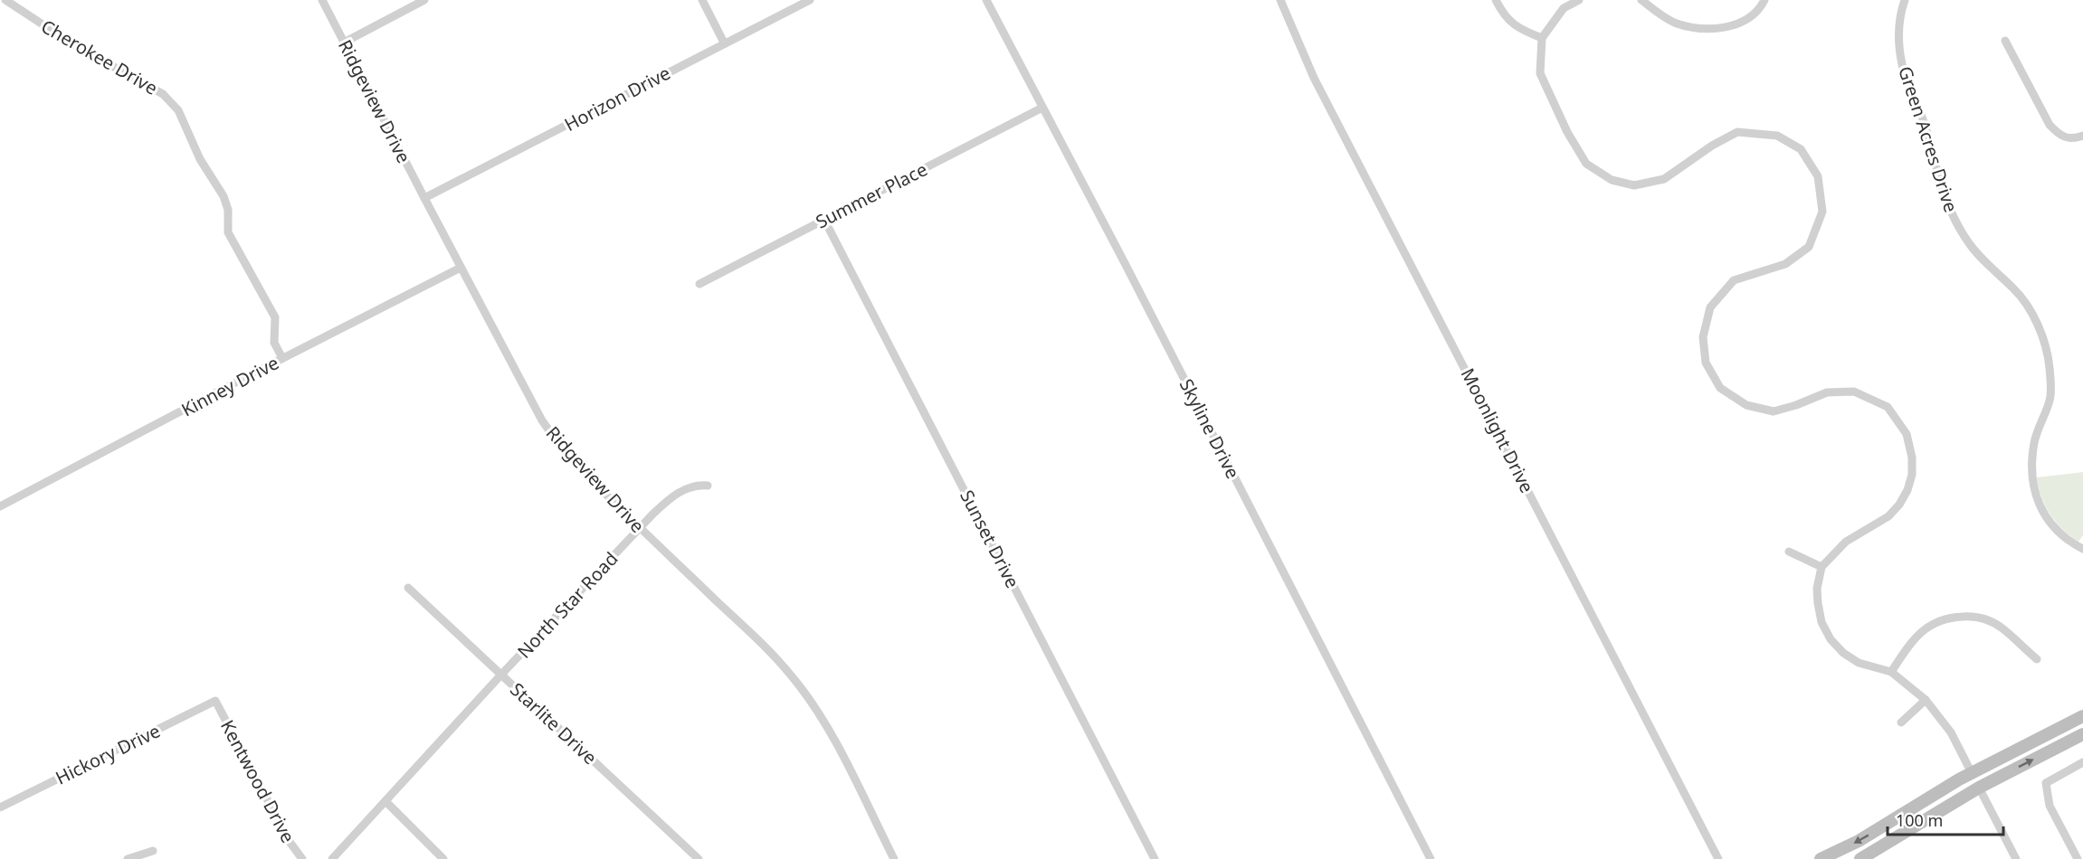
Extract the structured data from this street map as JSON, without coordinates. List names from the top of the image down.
{
  "streets": {
    "street": [
      "Cherokee Drive",
      "Horizon Drive",
      "Ridgeview Drive",
      "Green Acres Drive",
      "Summer Place",
      "Kinney Drive",
      "Skyline Drive",
      "Moonlight Drive",
      "Sunset Drive",
      "North Star Road",
      "Starlite Drive",
      "Hickory Drive",
      "Kentwood Drive"
    ]
  },
  "crossings": [
    ["Cherokee Drive", "Kinney Drive"],
    ["Horizon Drive", "Ridgeview Drive"],
    ["Ridgeview Drive", "Kinney Drive"],
    ["Ridgeview Drive", "North Star Road"],
    ["Summer Place", "Skyline Drive"],
    ["Summer Place", "Sunset Drive"],
    ["North Star Road", "Starlite Drive"],
    ["Hickory Drive", "Kentwood Drive"]
  ],
  "scale_bar": "100 m"
}
